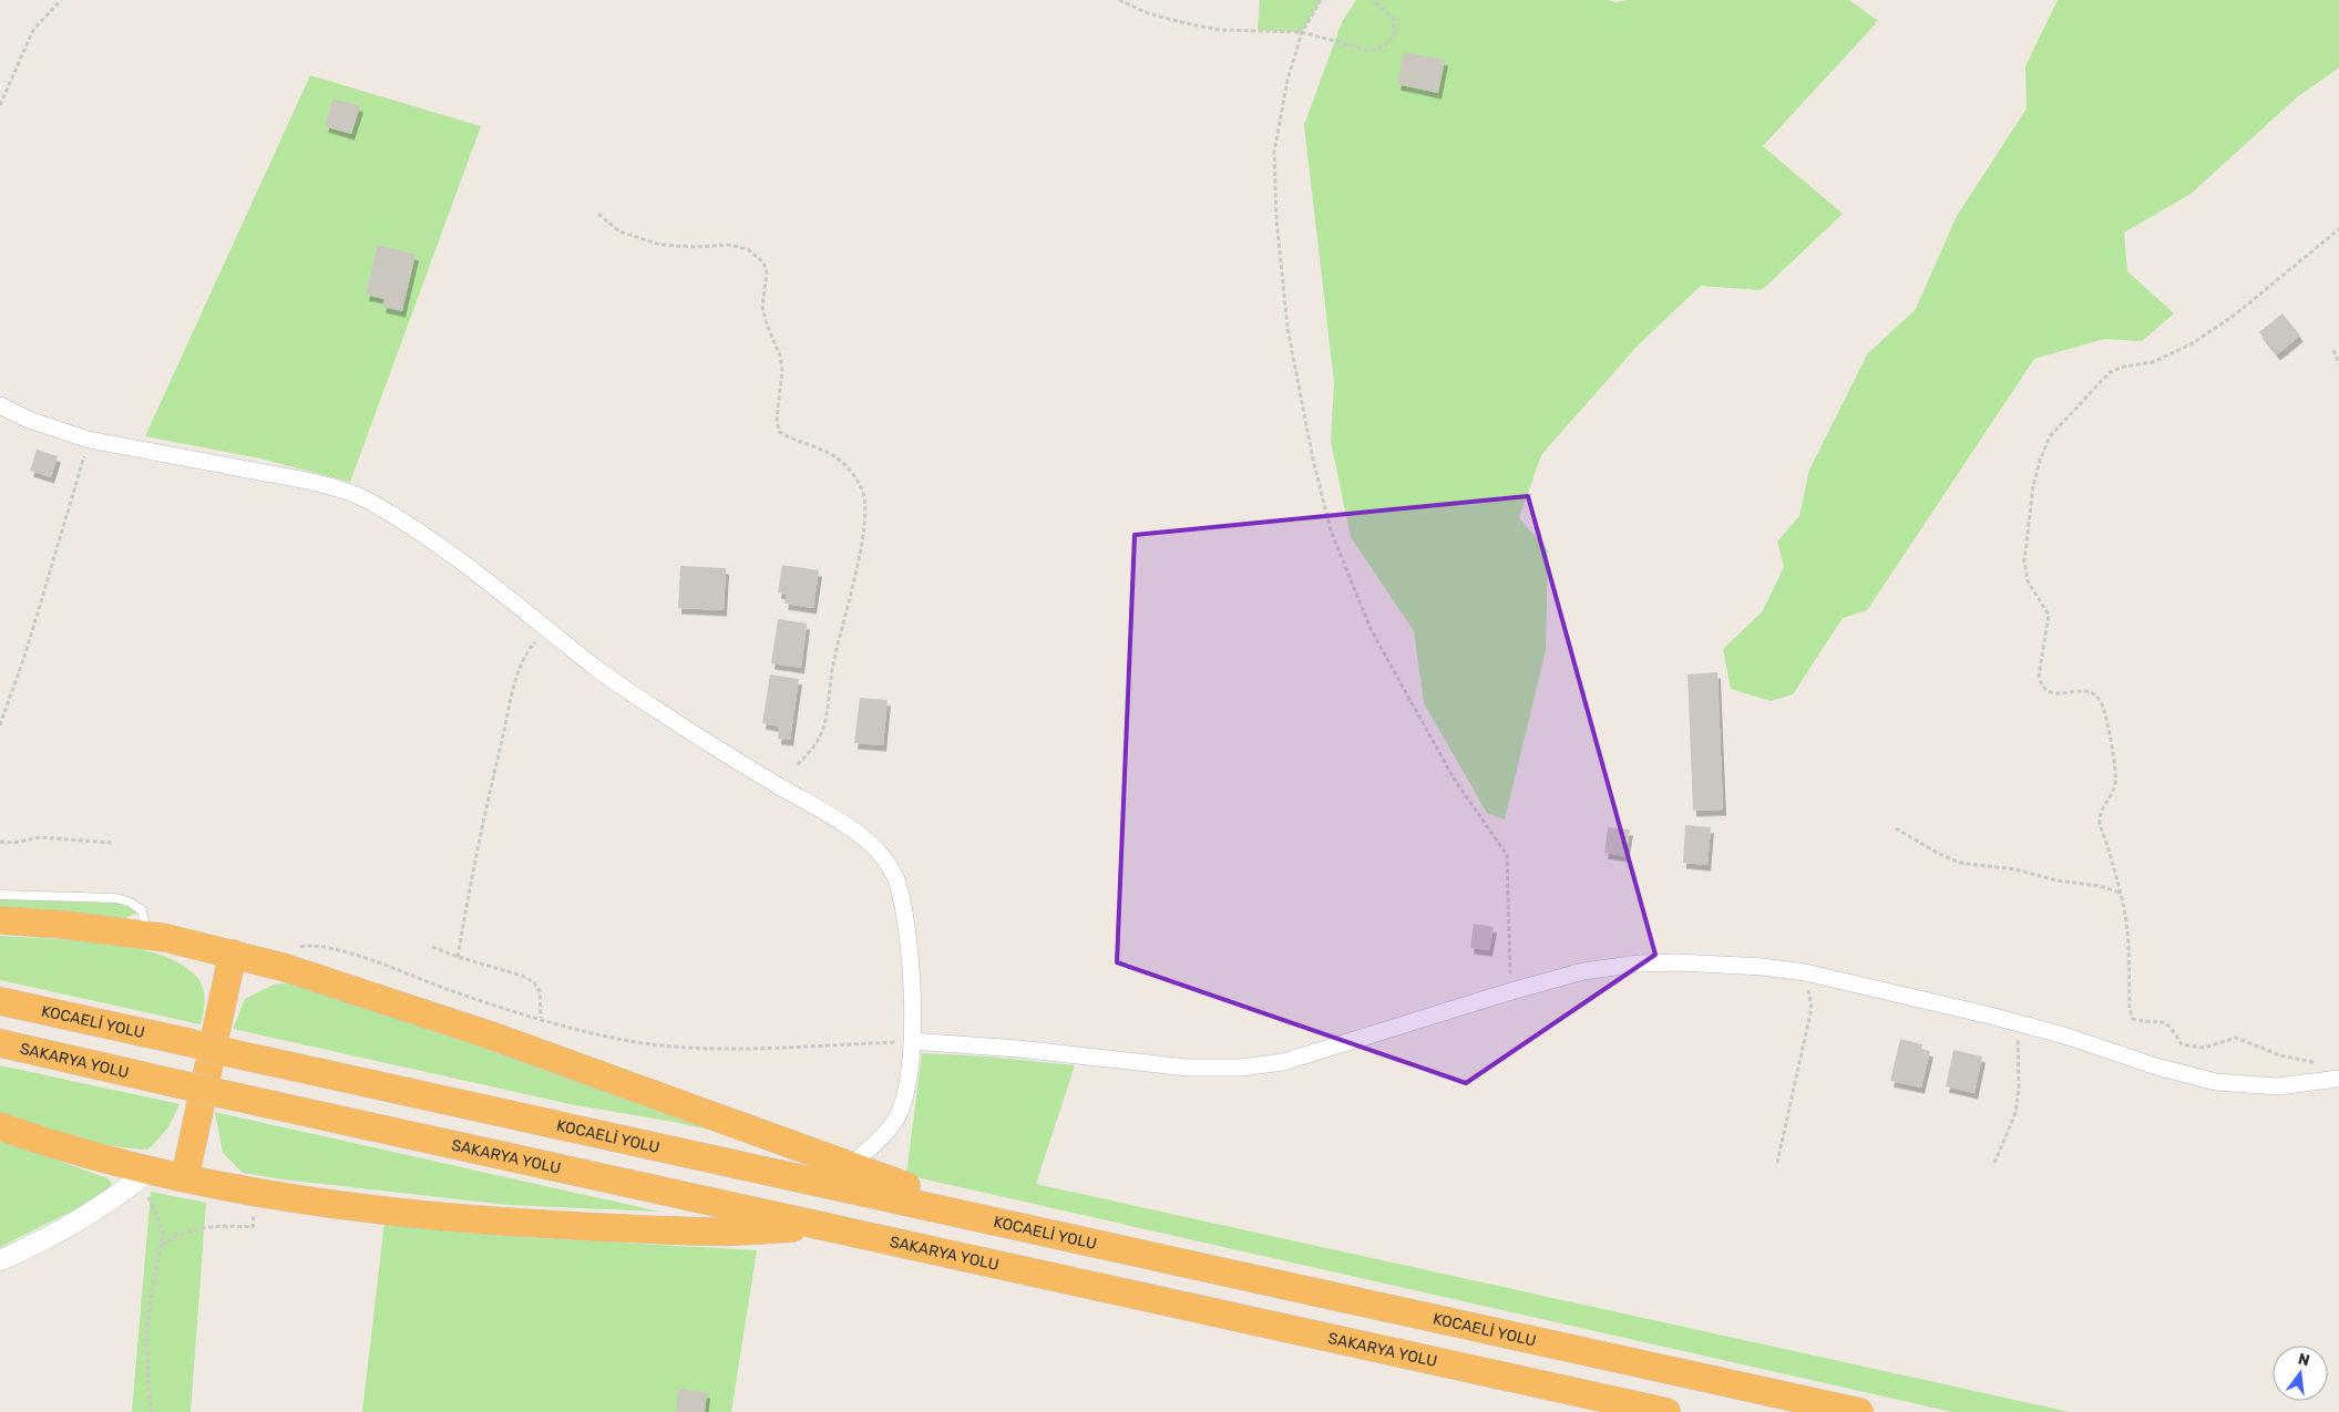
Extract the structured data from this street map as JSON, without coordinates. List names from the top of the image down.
{
  "streets": {
    "highway": ["KOCAELİ YOLU", "SAKARYA YOLU"]
  },
  "north": "top"
}
